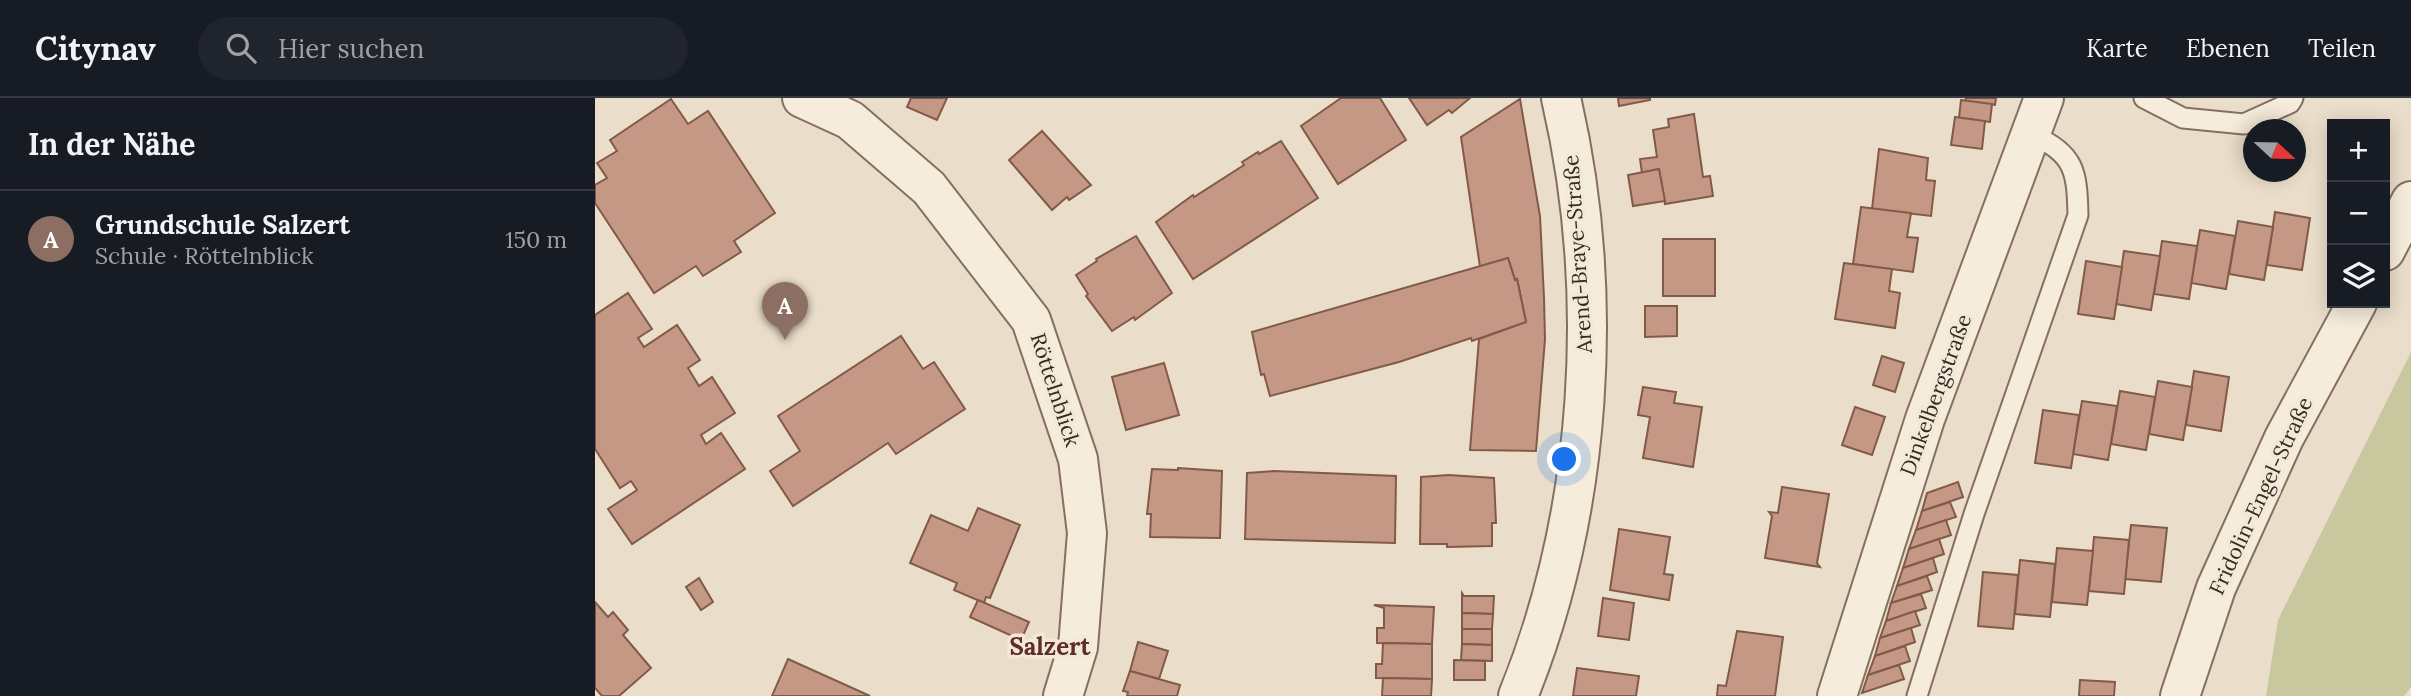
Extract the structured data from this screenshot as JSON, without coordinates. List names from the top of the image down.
{
  "streets": {
    "street": [
      "Arend-Braye-Straße",
      "Röttelnblick",
      "Dinkelbergstraße",
      "Fridolin-Engel-Straße"
    ]
  },
  "districts": ["Salzert"],
  "north": "right",
  "page": {
    "header": "Citynav",
    "search": "Hier suchen",
    "nav": ["Karte", "Ebenen", "Teilen"],
    "heading": "In der Nähe",
    "map_buttons": ["+", "−"],
    "list": [
      {
        "mark": "A",
        "name": "Grundschule Salzert",
        "note": "Schule · Röttelnblick",
        "value": "150 m"
      }
    ],
    "pins": "A"
  }
}
